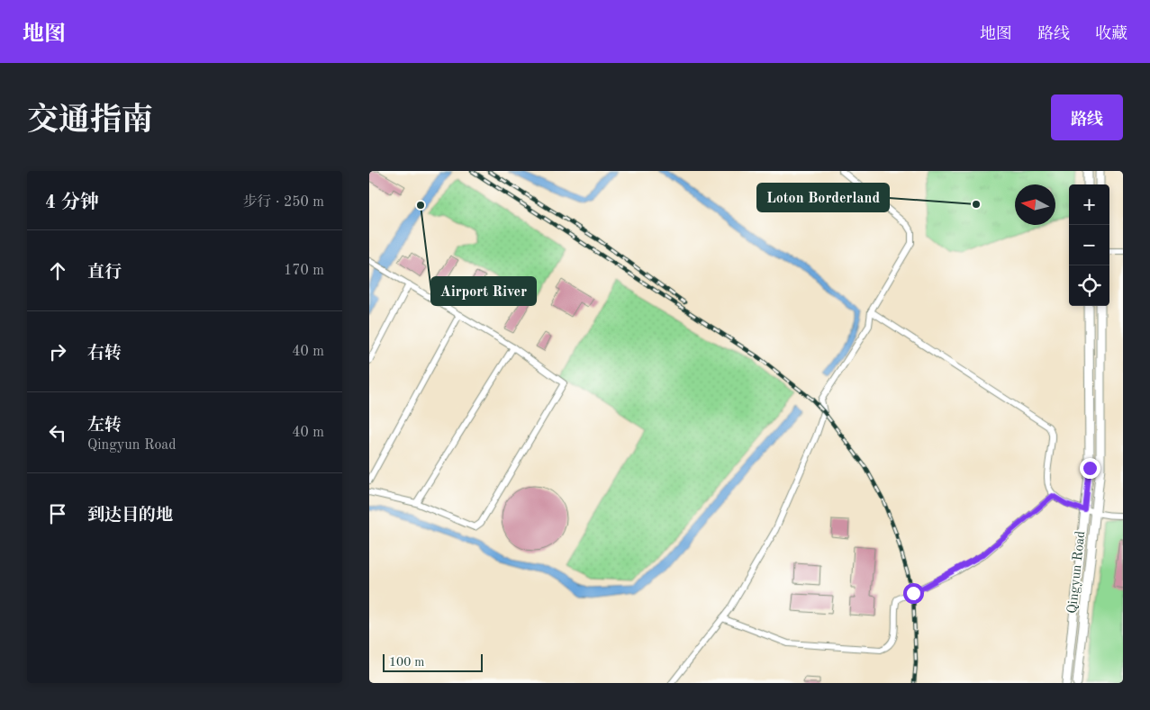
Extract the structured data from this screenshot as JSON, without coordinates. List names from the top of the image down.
{
  "streets": {
    "street": ["Qingyun Road"]
  },
  "places": ["Loton Borderland", "Airport River"],
  "scale_bar": "100 m",
  "north": "left",
  "page": {
    "header": "地图",
    "nav": ["地图", "路线", "收藏"],
    "title": "交通指南",
    "buttons": "路线",
    "heading": ["4 分钟", "步行 · 250 m"],
    "map_buttons": ["+", "−"],
    "list": [
      ["直行", "170 m"],
      ["右转", "40 m"],
      ["左转", "Qingyun Road", "40 m"],
      "到达目的地"
    ],
    "scale": "100 m"
  }
}
